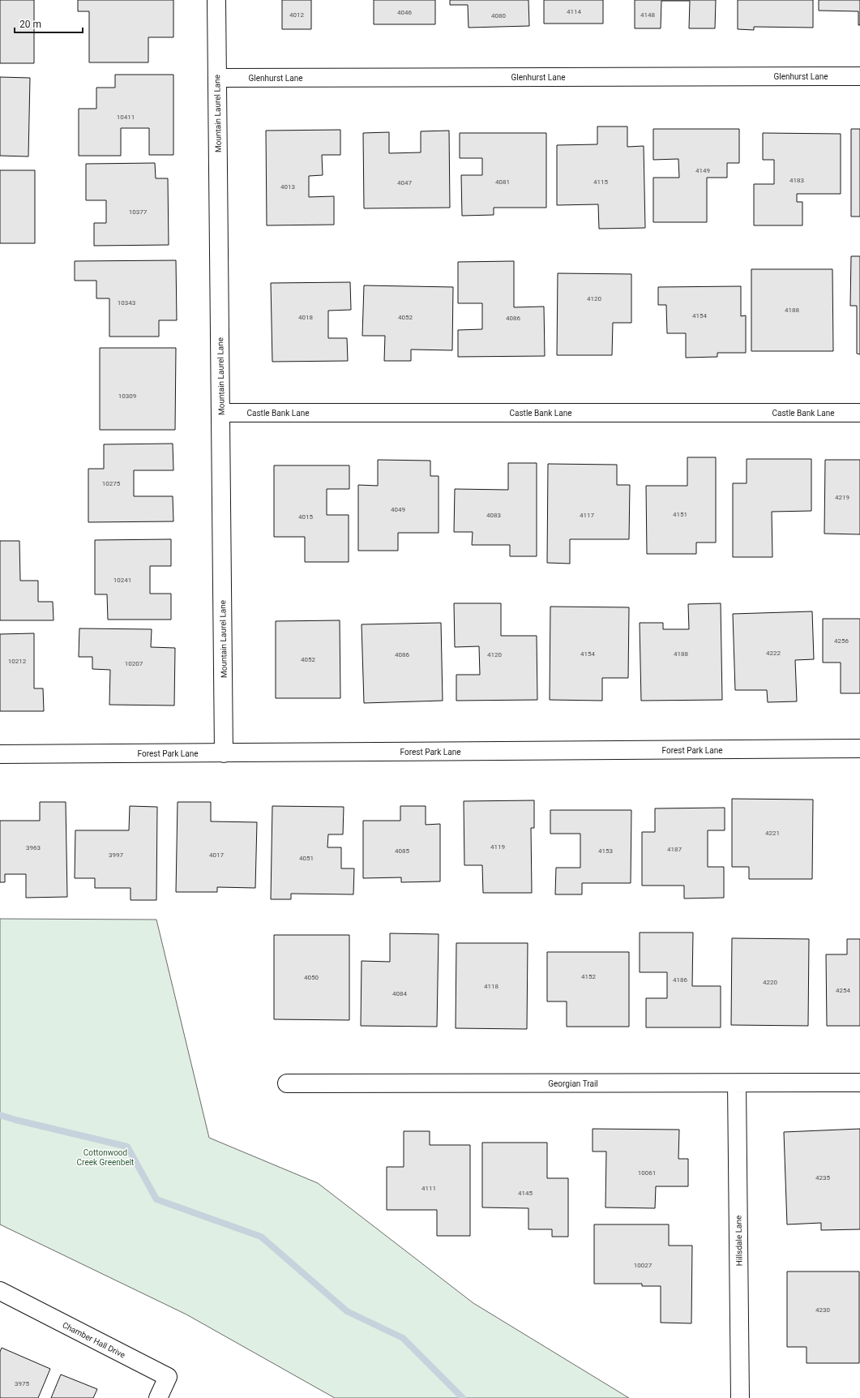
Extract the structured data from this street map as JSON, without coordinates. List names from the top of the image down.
{
  "streets": {
    "street": [
      "Glenhurst Lane",
      "Mountain Laurel Lane",
      "Castle Bank Lane",
      "Forest Park Lane",
      "Georgian Trail",
      "Hillsdale Lane",
      "Chamber Hall Drive"
    ]
  },
  "crossings": [
    ["Glenhurst Lane", "Mountain Laurel Lane"],
    ["Mountain Laurel Lane", "Castle Bank Lane"],
    ["Mountain Laurel Lane", "Forest Park Lane"],
    ["Georgian Trail", "Hillsdale Lane"]
  ],
  "parks": ["Cottonwood Creek Greenbelt"],
  "house_numbers": [
    "4114",
    "4046",
    "4012",
    "4148",
    "4080",
    "10411",
    "4149",
    "4183",
    "4081",
    "4115",
    "4047",
    "4013",
    "10377",
    "4120",
    "10343",
    "4188",
    "4154",
    "4018",
    "4052",
    "4086",
    "10309",
    "10275",
    "4219",
    "4049",
    "4151",
    "4083",
    "4117",
    "4015",
    "10241",
    "4256",
    "4222",
    "4154",
    "4188",
    "4086",
    "4120",
    "4052",
    "10212",
    "10207",
    "4221",
    "4119",
    "3963",
    "4187",
    "4085",
    "4153",
    "3997",
    "4017",
    "4051",
    "4152",
    "4050",
    "4186",
    "4220",
    "4118",
    "4254",
    "4084",
    "10061",
    "4235",
    "4111",
    "4145",
    "10027",
    "4230",
    "3975"
  ],
  "scale_bar": "20 m"
}
